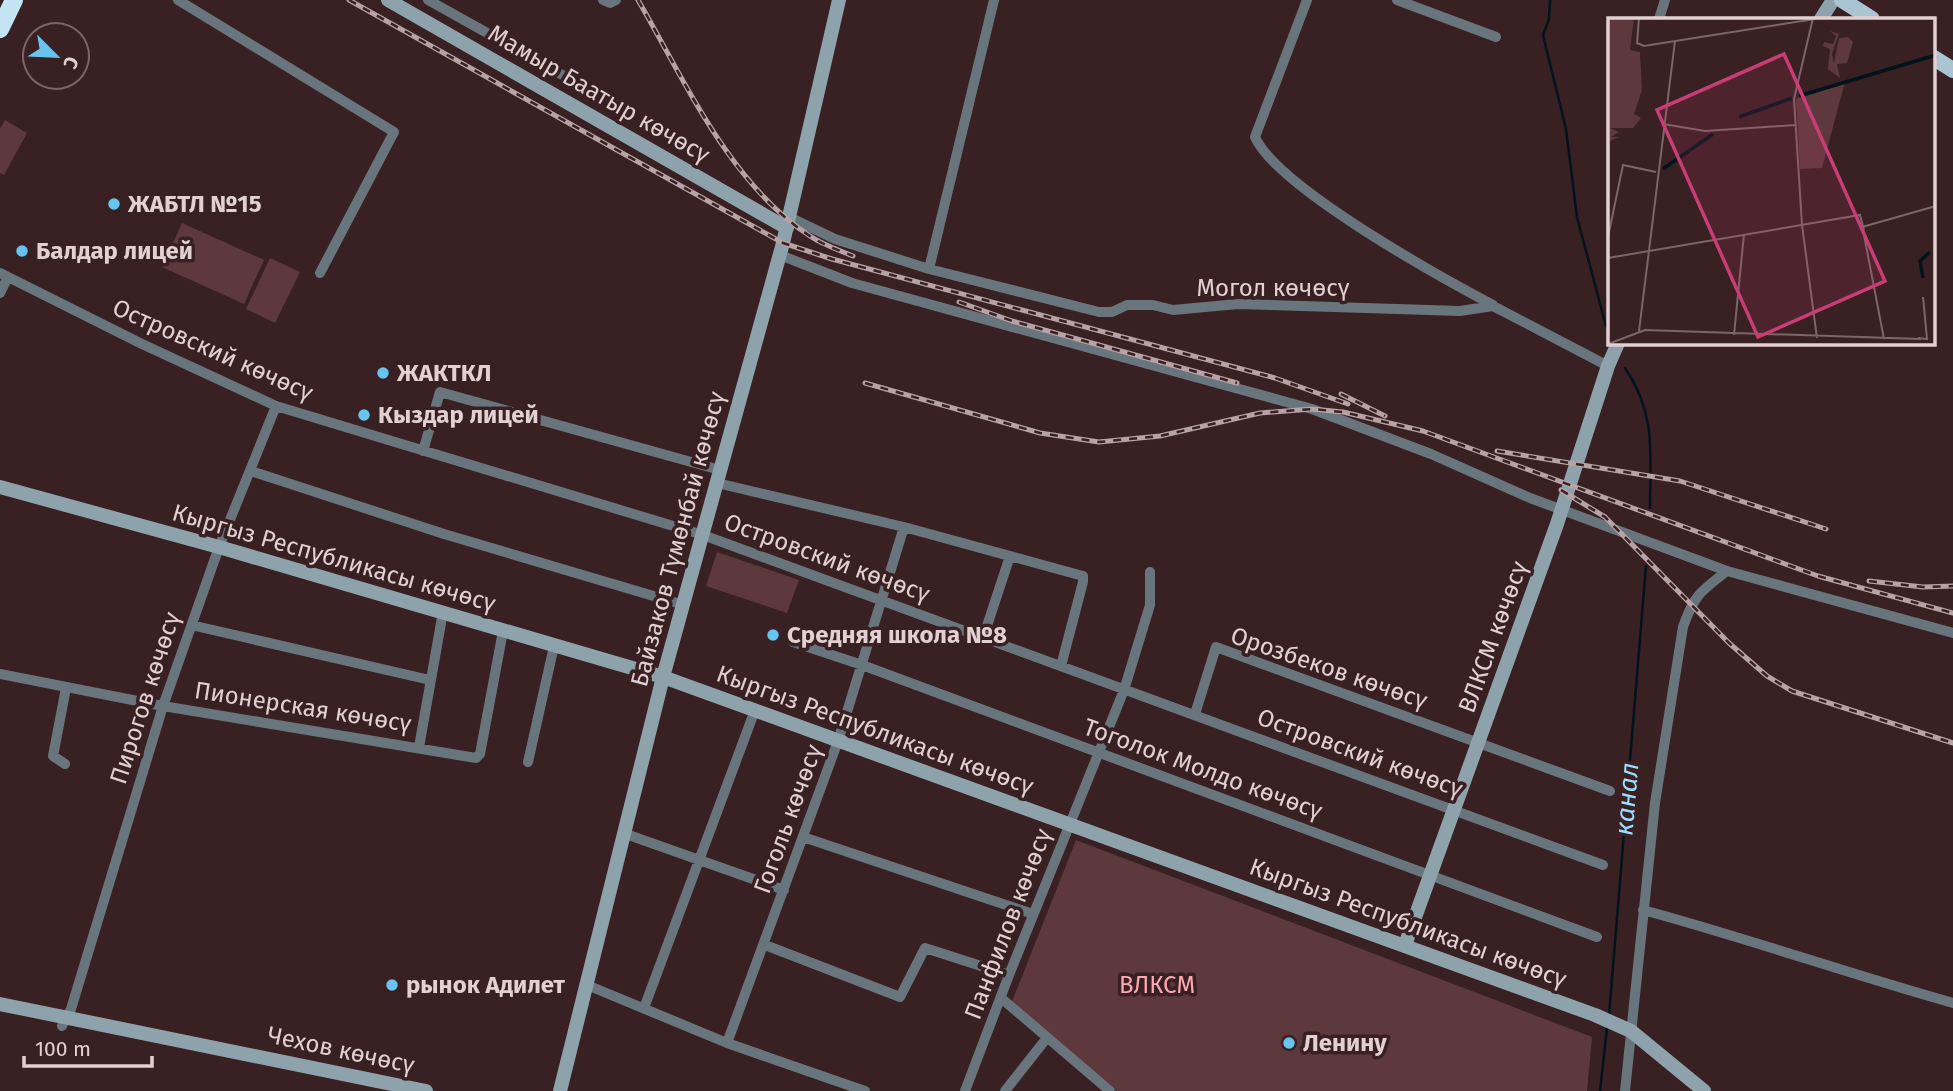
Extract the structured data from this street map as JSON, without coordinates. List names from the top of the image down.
{
  "streets": {
    "main road": [
      "Мамыр Баатыр көчөсү",
      "Байзаков Түмөнбай көчөсү",
      "Кыргыз Республикасы көчөсү",
      "ВЛКСМ көчөсү",
      "Чехов көчөсү"
    ],
    "street": [
      "Могол көчөсү",
      "Островский көчөсү",
      "Орозбеков көчөсү",
      "Пирогов көчөсү",
      "Пионерская көчөсү",
      "Тоголок Молдо көчөсү",
      "Гоголь көчөсү",
      "Панфилов көчөсү"
    ]
  },
  "crossings": [
    ["Мамыр Баатыр көчөсү", "Могол көчөсү"],
    ["Мамыр Баатыр көчөсү", "Байзаков Түмөнбай көчөсү"],
    ["Могол көчөсү", "Байзаков Түмөнбай көчөсү"],
    ["Островский көчөсү", "Байзаков Түмөнбай көчөсү"],
    ["Островский көчөсү", "ВЛКСМ көчөсү"],
    ["Островский көчөсү", "Орозбеков көчөсү"],
    ["Островский көчөсү", "Пирогов көчөсү"],
    ["Островский көчөсү", "Гоголь көчөсү"],
    ["Островский көчөсү", "Панфилов көчөсү"],
    ["Байзаков Түмөнбай көчөсү", "Кыргыз Республикасы көчөсү"],
    ["Кыргыз Республикасы көчөсү", "ВЛКСМ көчөсү"],
    ["Кыргыз Республикасы көчөсү", "Пирогов көчөсү"],
    ["Кыргыз Республикасы көчөсү", "Пионерская көчөсү"],
    ["Кыргыз Республикасы көчөсү", "Гоголь көчөсү"],
    ["Кыргыз Республикасы көчөсү", "Панфилов көчөсү"],
    ["ВЛКСМ көчөсү", "Орозбеков көчөсү"],
    ["ВЛКСМ көчөсү", "Тоголок Молдо көчөсү"],
    ["Пирогов көчөсү", "Пионерская көчөсү"],
    ["Пирогов көчөсү", "Чехов көчөсү"],
    ["Тоголок Молдо көчөсү", "Гоголь көчөсү"],
    ["Тоголок Молдо көчөсү", "Панфилов көчөсү"]
  ],
  "water": ["канал"],
  "parks": ["ВЛКСМ"],
  "places": [
    "ЖАБТЛ №15",
    "Балдар лицей",
    "ЖАКТКЛ",
    "Кыздар лицей",
    "Средняя школа №8",
    "рынок Адилет",
    "Ленину"
  ],
  "scale_bar": "100 m",
  "north": "bottom right"
}
